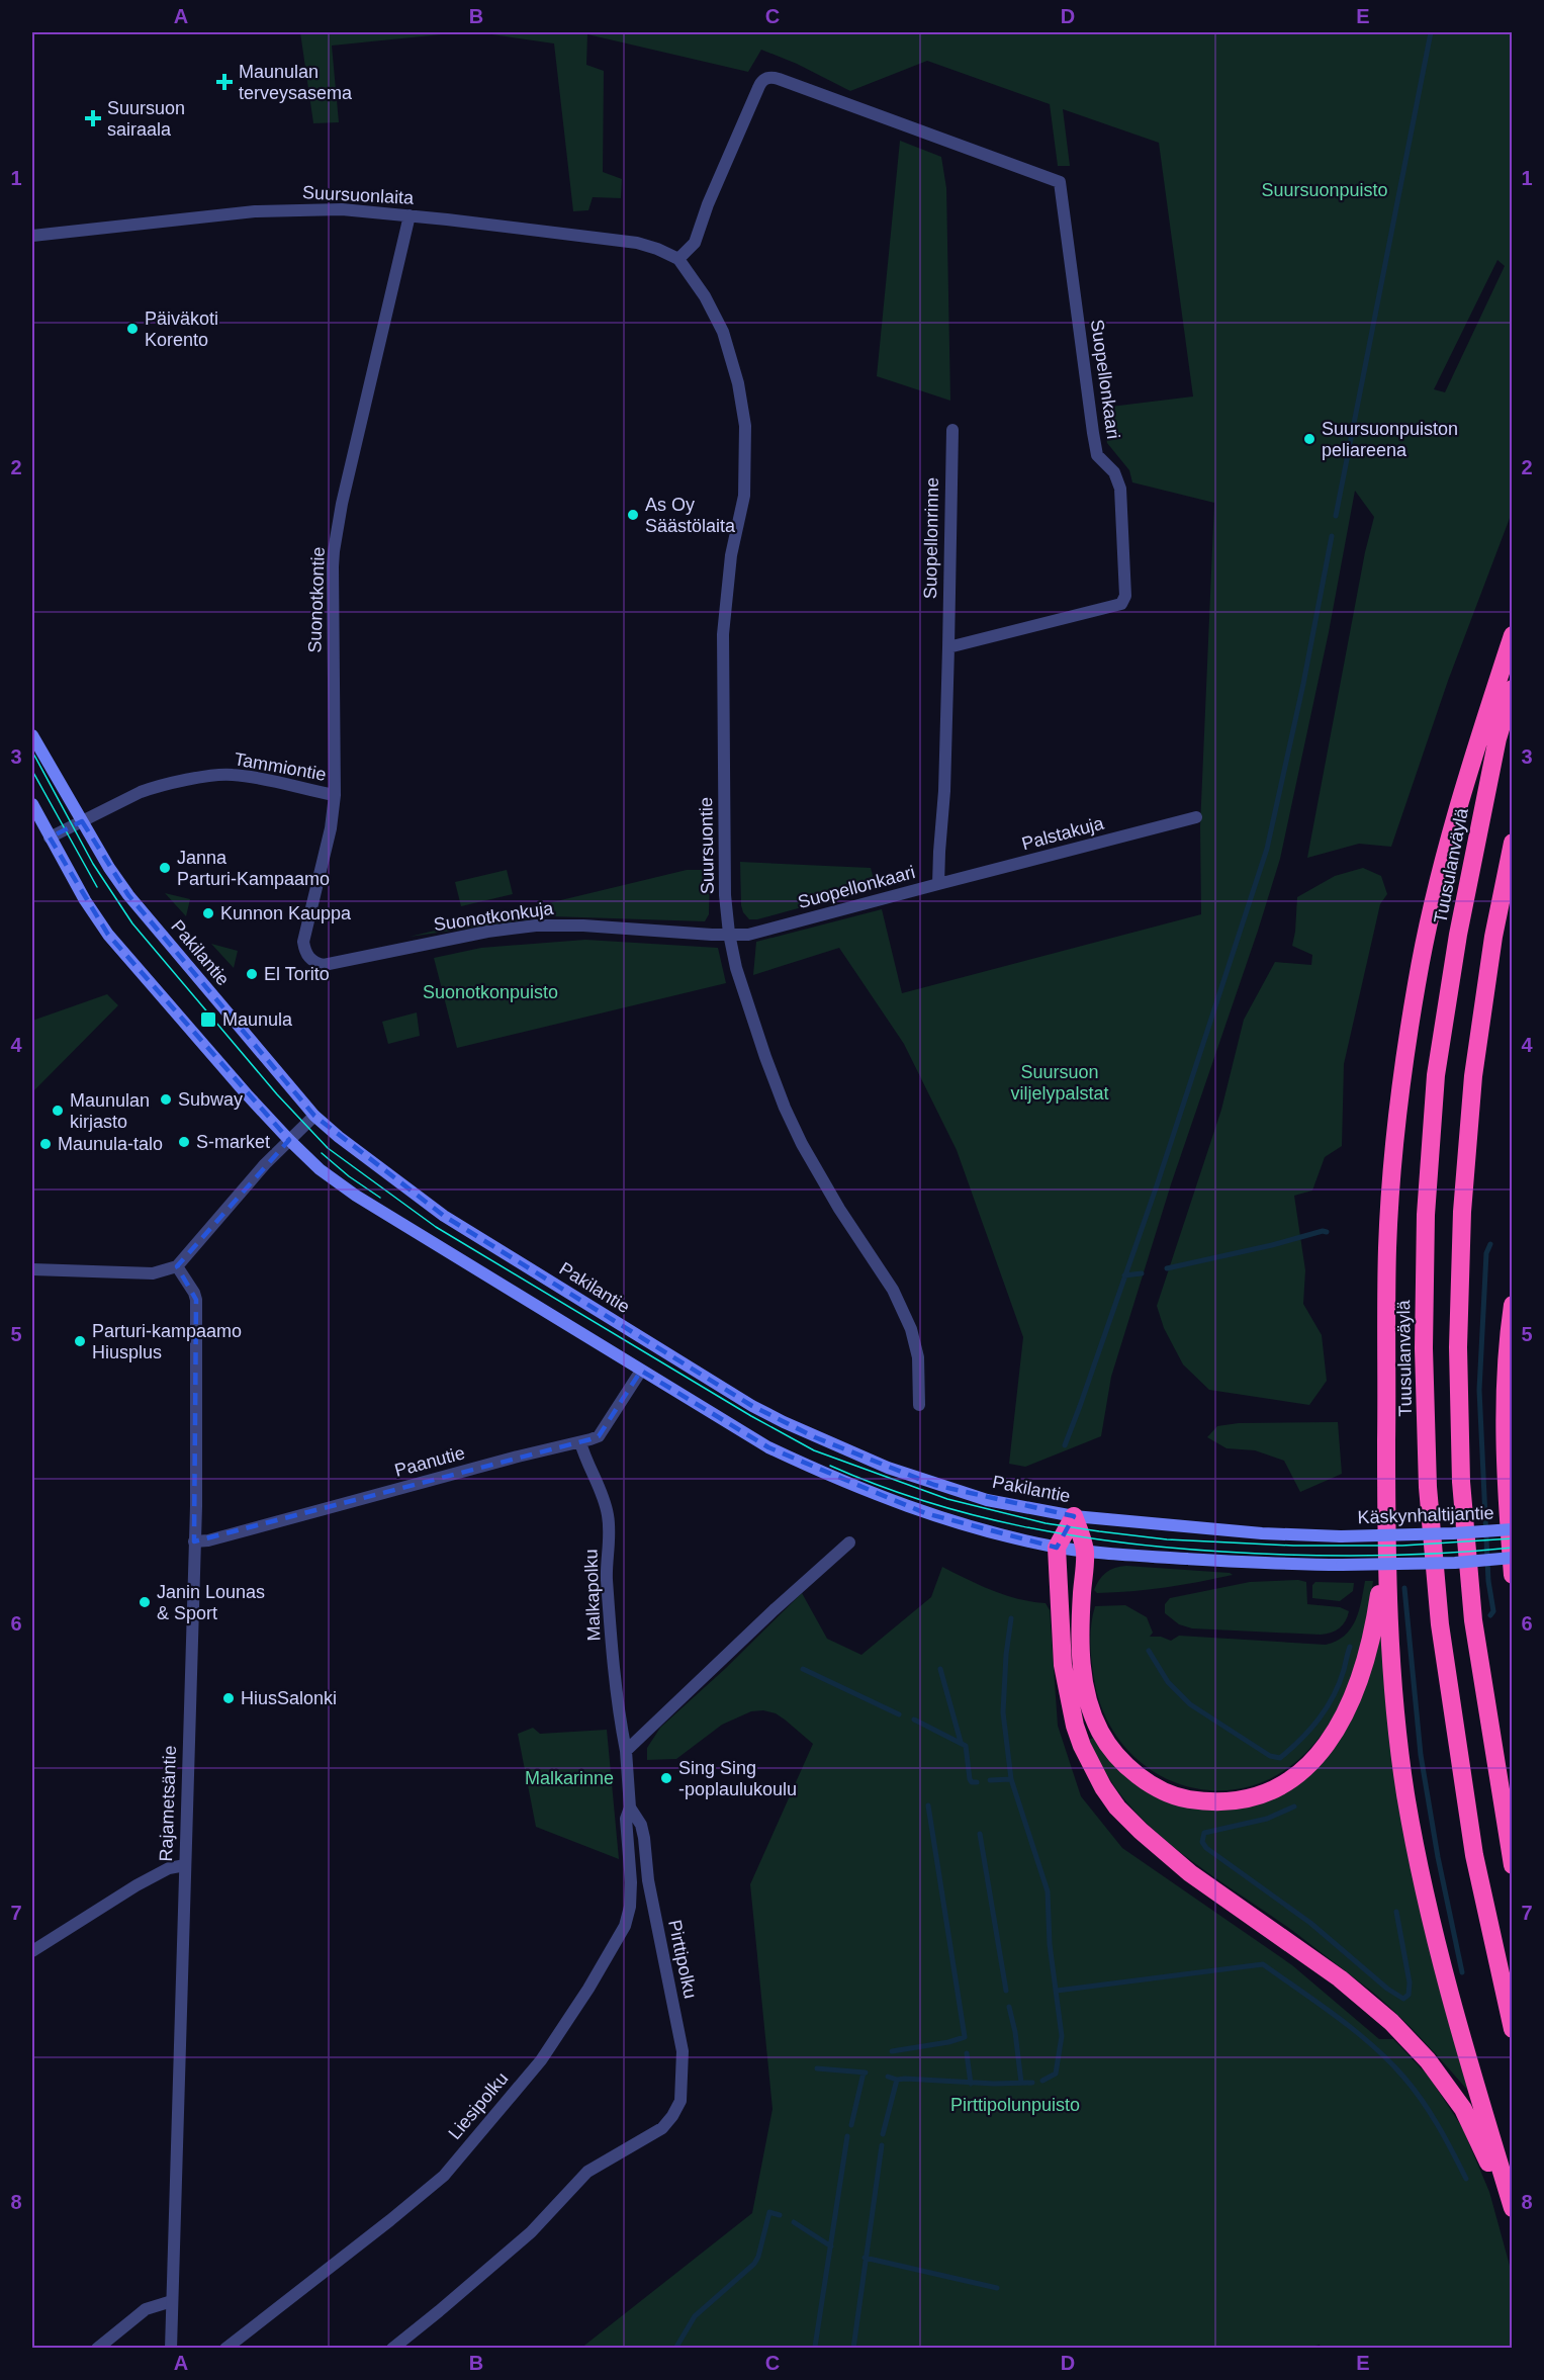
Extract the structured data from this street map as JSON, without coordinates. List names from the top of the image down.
{
  "streets": {
    "highway": ["Tuusulanväylä"],
    "main road": ["Pakilantie", "Käskynhaltijantie"],
    "street": [
      "Suursuonlaita",
      "Suopellonkaari",
      "Suopellonrinne",
      "Suonotkontie",
      "Tammiontie",
      "Palstakuja",
      "Suursuontie",
      "Suonotkonkuja",
      "Paanutie",
      "Malkapolku",
      "Rajametsäntie",
      "Pirttipolku",
      "Liesipolku"
    ]
  },
  "crossings": [
    ["Suursuonlaita", "Suopellonkaari"],
    ["Suursuonlaita", "Suonotkontie"],
    ["Suursuonlaita", "Suursuontie"],
    ["Suopellonkaari", "Suopellonrinne"],
    ["Suopellonkaari", "Palstakuja"],
    ["Suopellonkaari", "Suursuontie"],
    ["Suopellonkaari", "Suonotkonkuja"],
    ["Suonotkontie", "Tammiontie"],
    ["Suonotkontie", "Suonotkonkuja"],
    ["Tammiontie", "Pakilantie"],
    ["Suursuontie", "Suonotkonkuja"],
    ["Pakilantie", "Käskynhaltijantie"],
    ["Paanutie", "Malkapolku"],
    ["Paanutie", "Rajametsäntie"],
    ["Malkapolku", "Pirttipolku"],
    ["Pirttipolku", "Liesipolku"]
  ],
  "parks": [
    "Suursuonpuisto",
    "Suonotkonpuisto",
    "Suursuon viljelypalstat",
    "Malkarinne",
    "Pirttipolunpuisto"
  ],
  "places": {
    "health": ["Maunulan terveysasema", "Suursuon sairaala"],
    "other": [
      "Päiväkoti Korento",
      "Suursuonpuiston peliareena",
      "As Oy Säästölaita",
      "Janna Parturi-Kampaamo",
      "Kunnon Kauppa",
      "El Torito",
      "Subway",
      "Maunulan kirjasto",
      "S-market",
      "Maunula-talo",
      "Parturi-kampaamo Hiusplus",
      "Janin Lounas & Sport",
      "HiusSalonki",
      "Sing Sing -poplaulukoulu"
    ],
    "transit": ["Maunula"]
  },
  "grid": {
    "columns": [
      "A",
      "B",
      "C",
      "D",
      "E"
    ],
    "rows": [
      "1",
      "2",
      "3",
      "4",
      "5",
      "6",
      "7",
      "8"
    ]
  }
}
